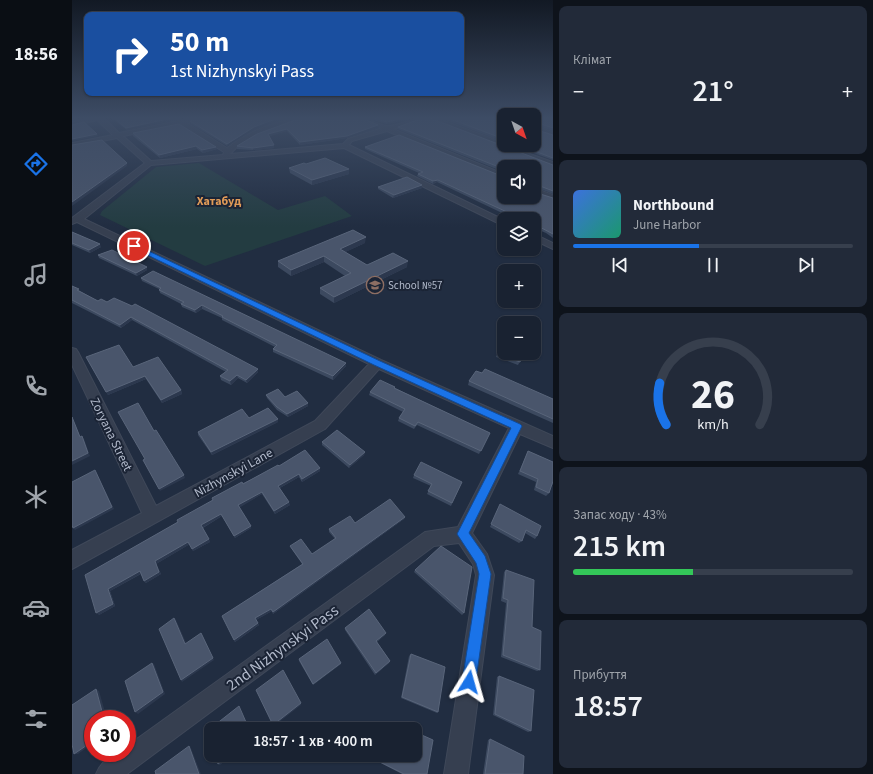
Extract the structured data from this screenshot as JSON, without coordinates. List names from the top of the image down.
{
  "streets": {
    "street": ["Zoryana Street", "Nizhynskyi Lane", "2nd Nizhynskyi Pass"]
  },
  "crossings": [
    ["Zoryana Street", "Nizhynskyi Lane"]
  ],
  "districts": ["Хатабуд"],
  "places": {
    "school or university": ["School №57"]
  },
  "north": "bottom right",
  "page": {
    "tabs": "18:56",
    "tile": [
      "Клімат",
      ["Запас ходу · 43%", "215 km"],
      ["Прибуття", "18:57"]
    ],
    "turn": ["50 m", "1st Nizhynskyi Pass"],
    "heat": ["−", "21°", "+"],
    "map_buttons": ["+", "−"],
    "song": ["Northbound", "June Harbor"],
    "limit": "30",
    "trip": "18:57 · 1 хв · 400 m",
    "gauge": ["26", "km/h"]
  }
}
